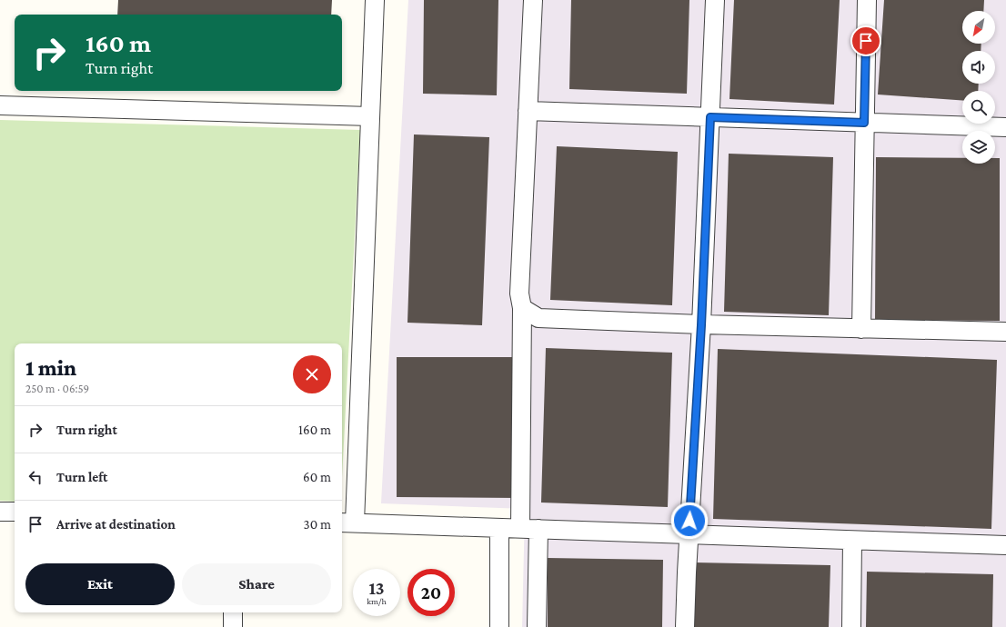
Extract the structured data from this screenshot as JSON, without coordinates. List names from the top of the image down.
{
  "north": "bottom left",
  "page": {
    "turn": ["160 m", "Turn right"],
    "heading": ["1 min", "250 m · 06:59"],
    "list": [
      {
        "name": "Turn right",
        "value": "160 m"
      },
      {
        "name": "Turn left",
        "value": "60 m"
      },
      {
        "name": "Arrive at destination",
        "value": "30 m"
      }
    ],
    "buttons": ["Exit", "Share"],
    "speed": "13 km/h",
    "limit": "20"
  }
}
